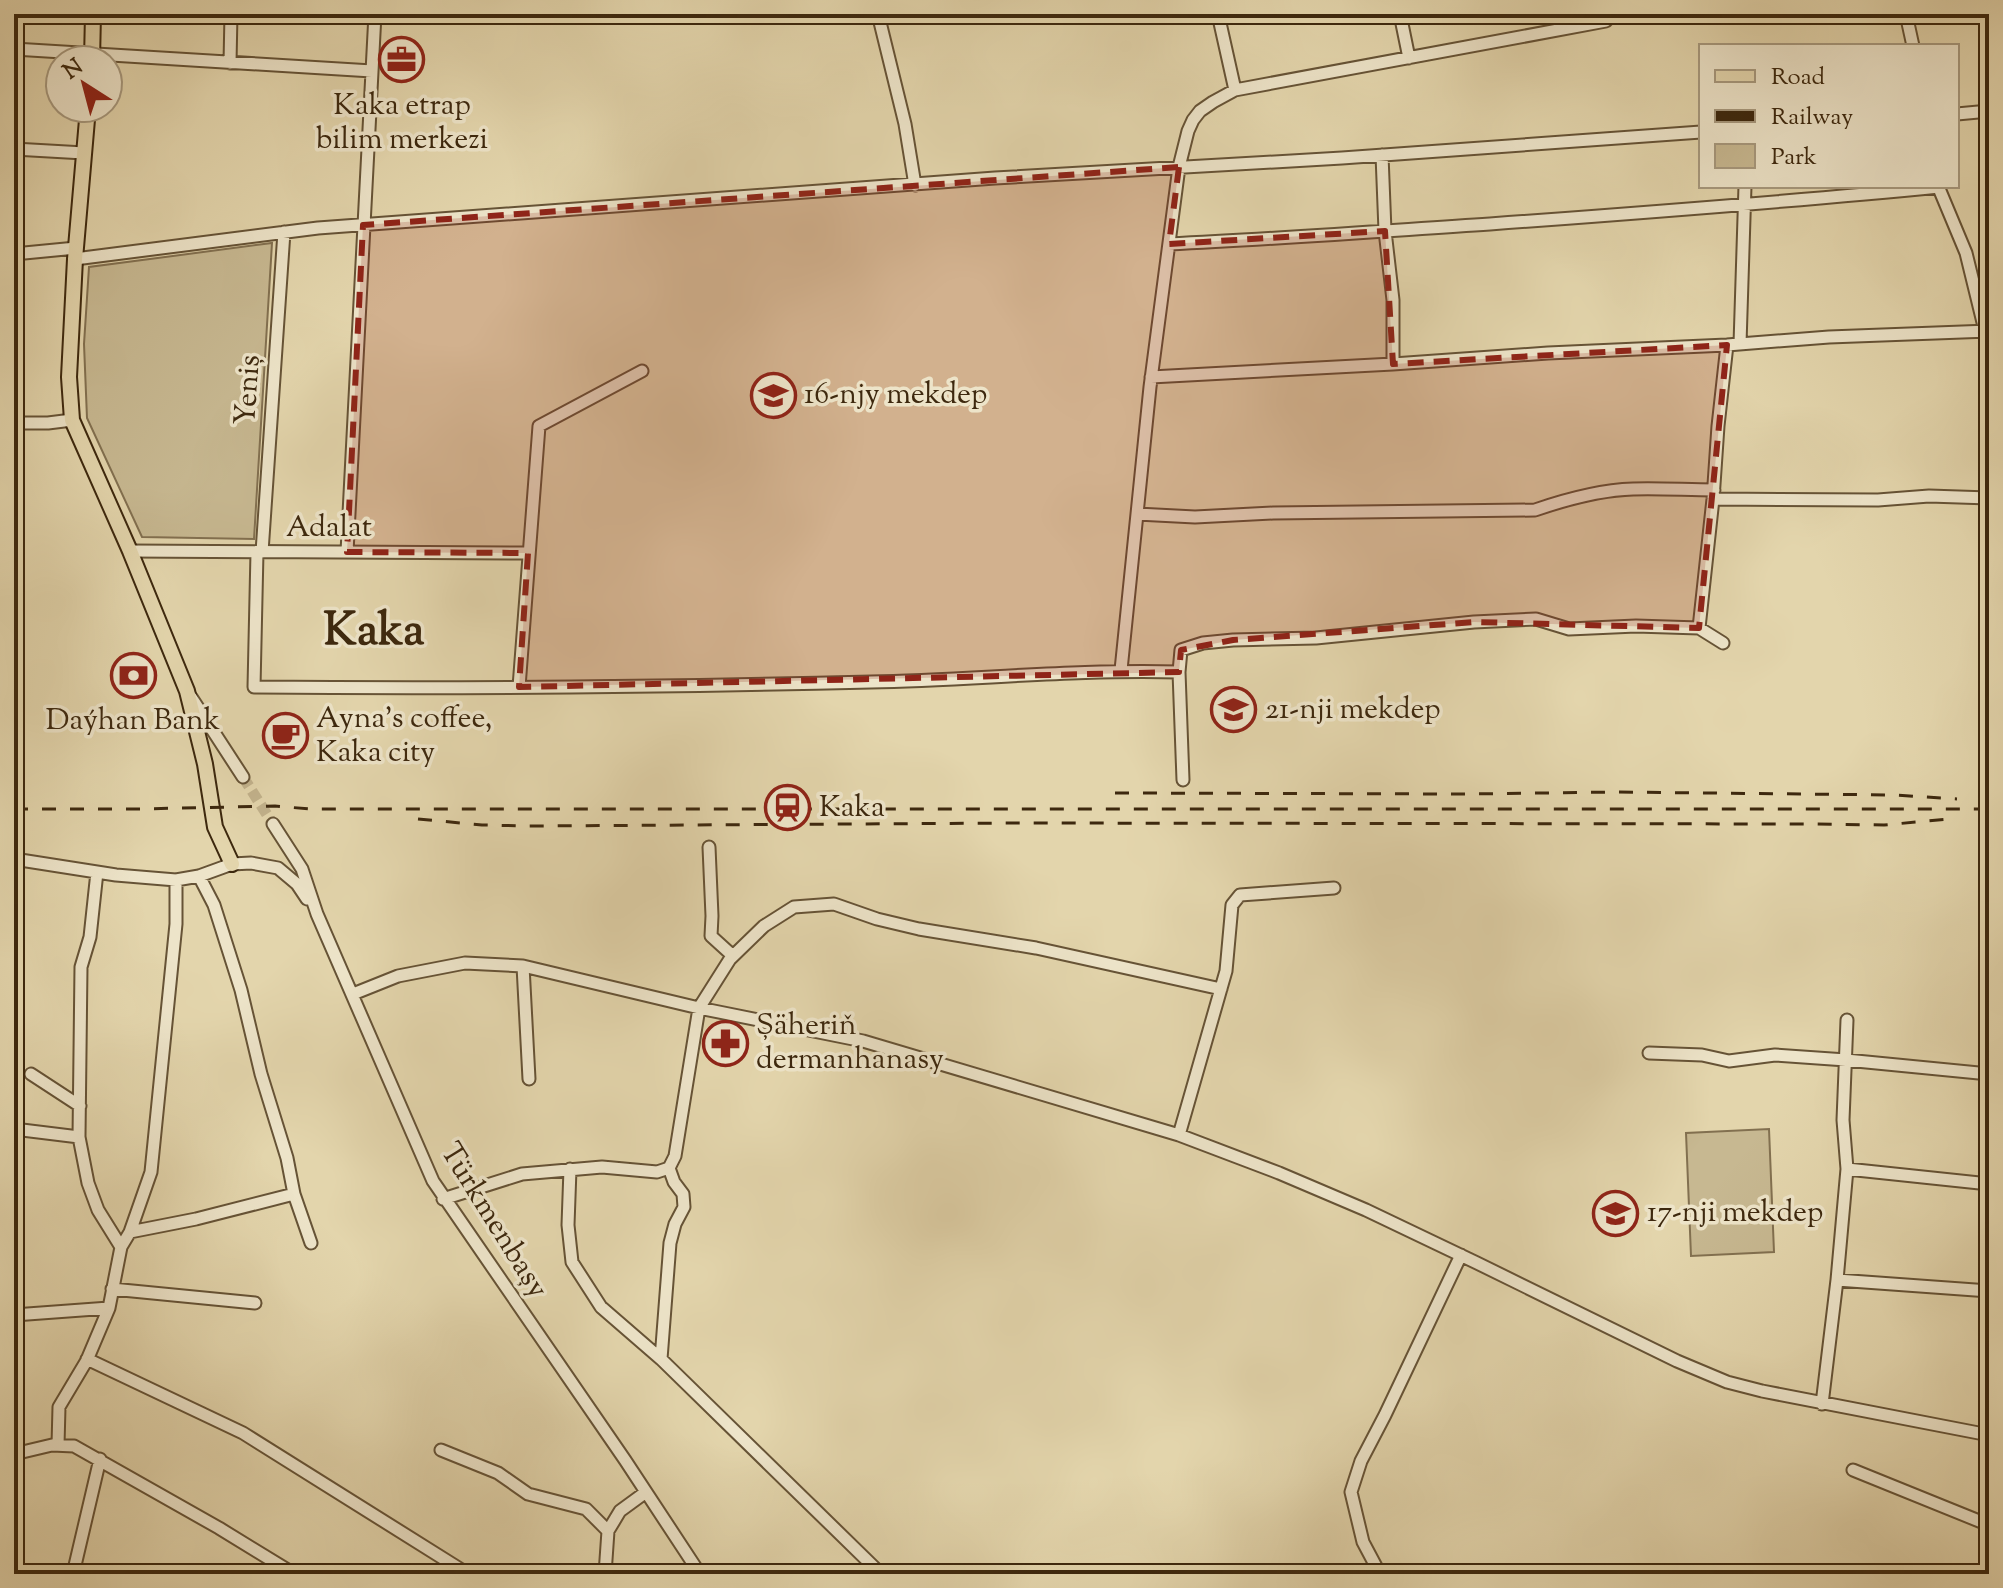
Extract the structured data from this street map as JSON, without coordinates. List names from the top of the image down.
{
  "streets": {
    "street": ["Yeniş", "Adalat", "Türkmenbaşy"]
  },
  "crossings": [
    ["Yeniş", "Adalat"]
  ],
  "districts": ["Kaka"],
  "places": {
    "office": ["Kaka etrap bilim merkezi"],
    "school or university": ["16-njy mekdep", "21-nji mekdep", "17-nji mekdep"],
    "bank": ["Daýhan Bank"],
    "cafe": ["Ayna's coffee, Kaka city"],
    "station": ["Kaka"],
    "pharmacy": ["Şäheriň dermanhanasy"]
  },
  "legend": ["Road", "Railway", "Park"],
  "north": "top left"
}
